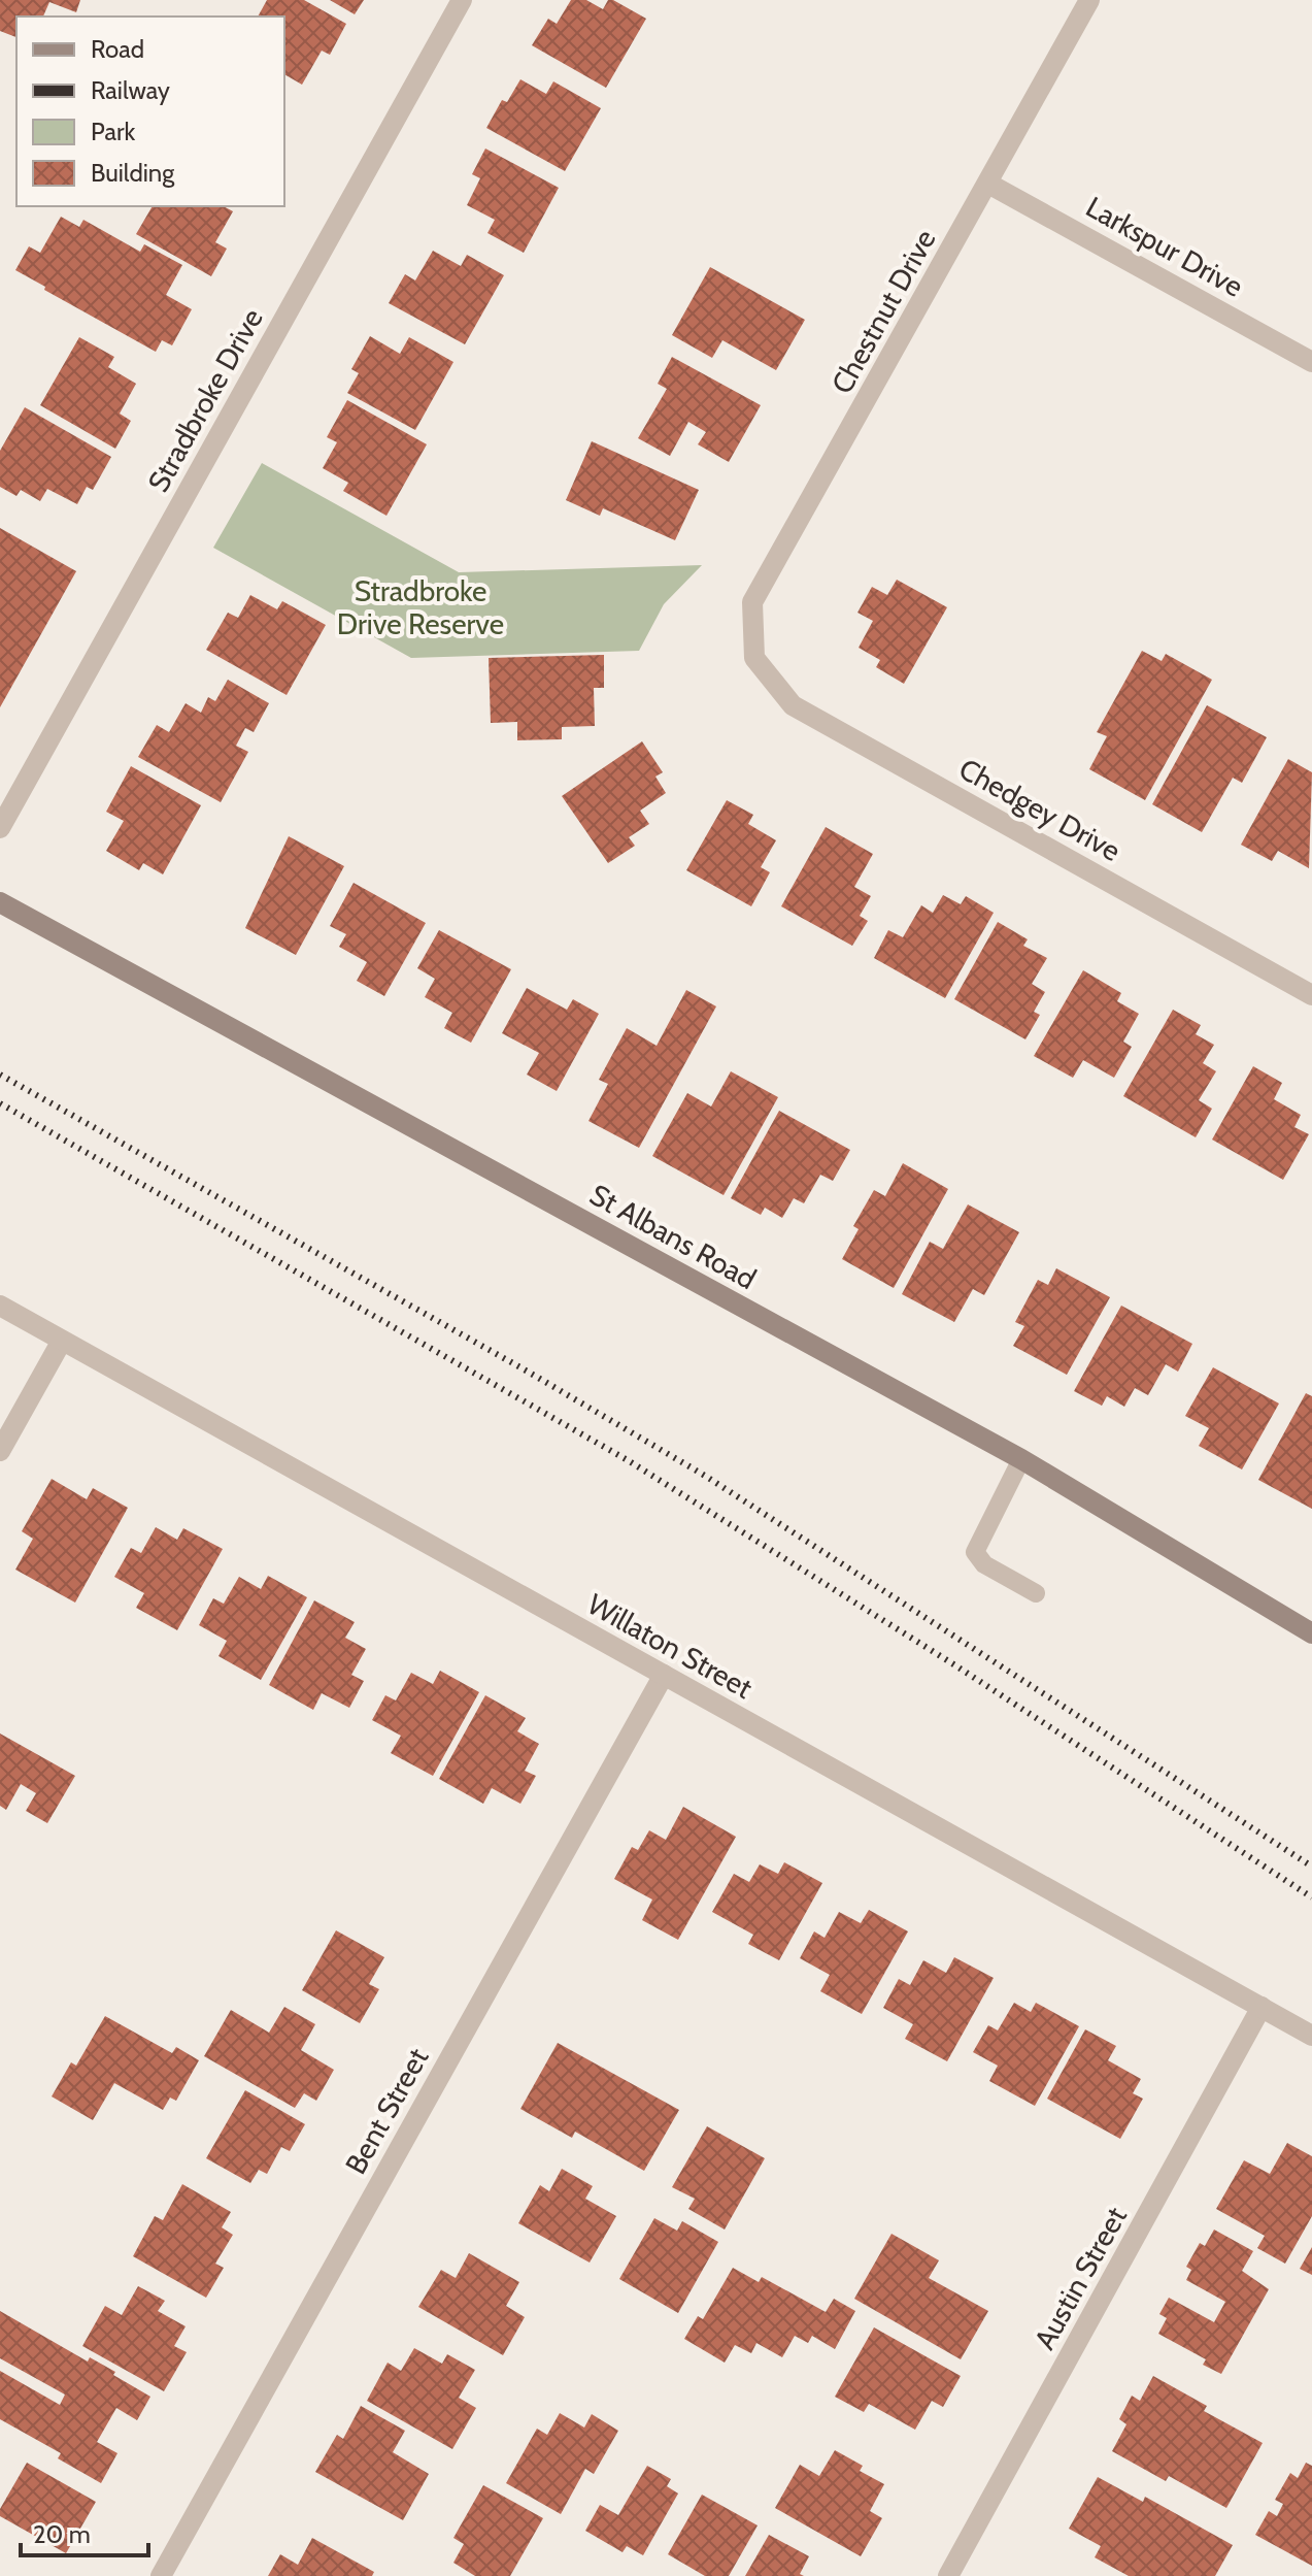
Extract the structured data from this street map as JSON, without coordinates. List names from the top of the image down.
{
  "streets": {
    "main road": ["St Albans Road"],
    "street": [
      "Larkspur Drive",
      "Chestnut Drive",
      "Stradbroke Drive",
      "Chedgey Drive",
      "Willaton Street",
      "Bent Street",
      "Austin Street"
    ]
  },
  "crossings": [
    ["Larkspur Drive", "Chestnut Drive"],
    ["Chestnut Drive", "Chedgey Drive"],
    ["Willaton Street", "Bent Street"],
    ["Willaton Street", "Austin Street"]
  ],
  "parks": ["Stradbroke Drive Reserve"],
  "legend": [
    "Road",
    "Railway",
    "Park",
    "Building"
  ],
  "scale_bar": "20 m"
}
